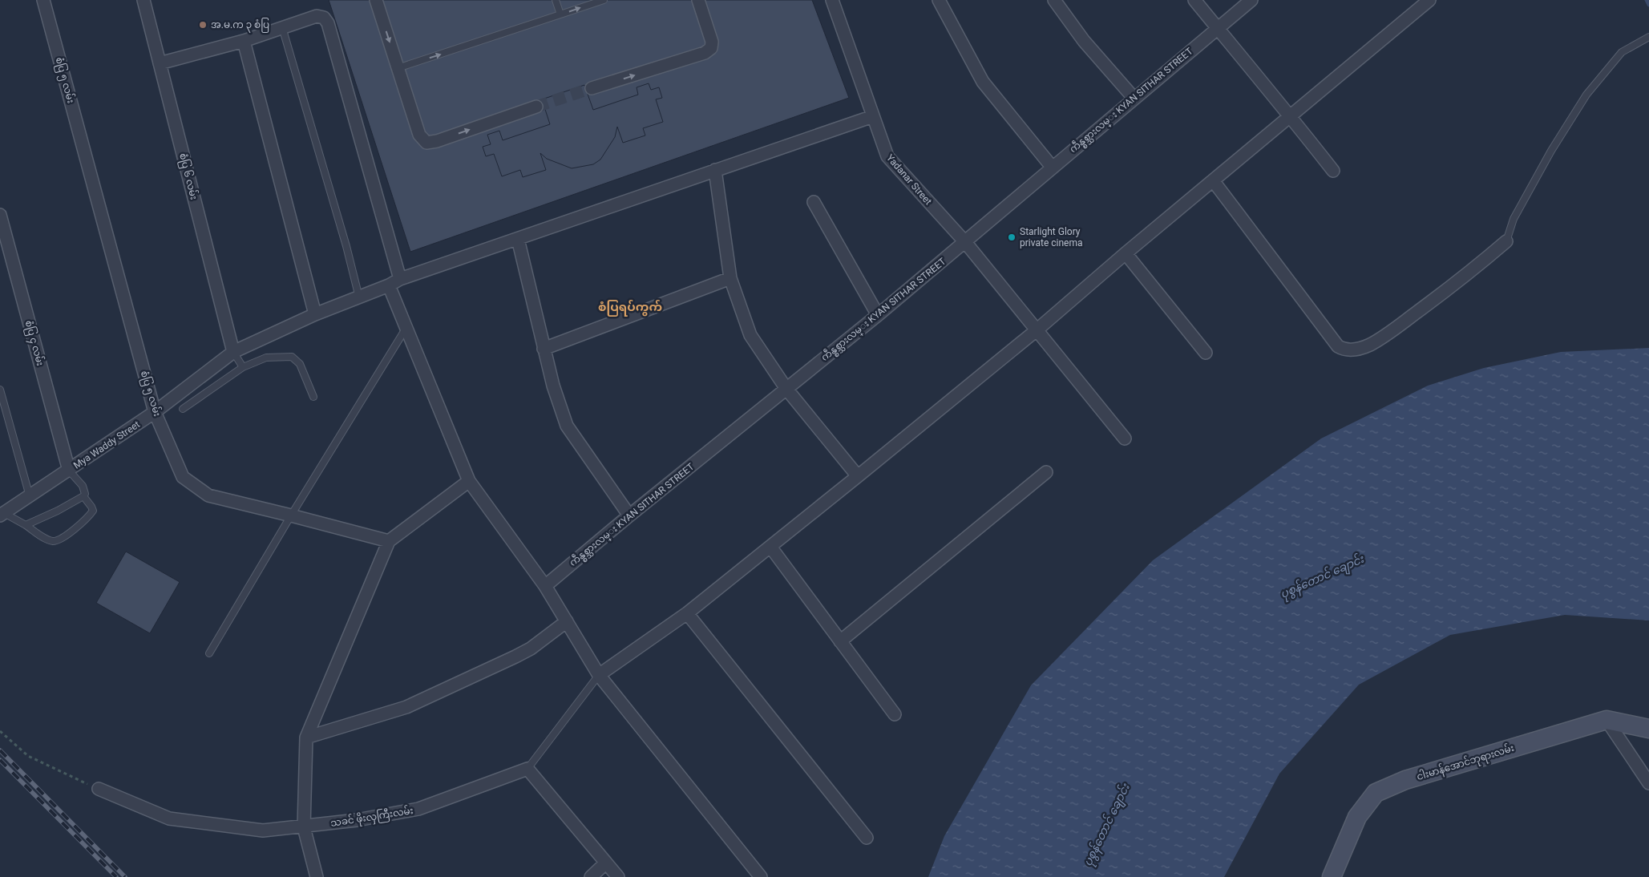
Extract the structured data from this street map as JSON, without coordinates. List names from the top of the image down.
{
  "streets": {
    "street": [
      "စံပြ ၅ လမ်း",
      "ကဵန္စစ္သားလမ္း KYAN SITHAR STREET",
      "စံပြ ၆ လမ်း",
      "Yadanar Street",
      "စံပြ ၄ လမ်း",
      "Mya Waddy Street",
      "ငါးမာန်အောင်ဘုရားလမ်း",
      "သခင် ဖိုးလှကြီးလမ်း"
    ]
  },
  "crossings": [
    ["စံပြ ၅ လမ်း", "Mya Waddy Street"],
    ["ကဵန္စစ္သားလမ္း KYAN SITHAR STREET", "Yadanar Street"],
    ["စံပြ ၆ လမ်း", "Mya Waddy Street"],
    ["Yadanar Street", "Mya Waddy Street"],
    ["စံပြ ၄ လမ်း", "Mya Waddy Street"]
  ],
  "districts": ["စံပြရပ်ကွက်"],
  "water": ["ပုစွန်တောင် ချောင်း"],
  "places": ["အ.မ.က ၃ စံပြ", "Starlight Glory private cinema"]
}
